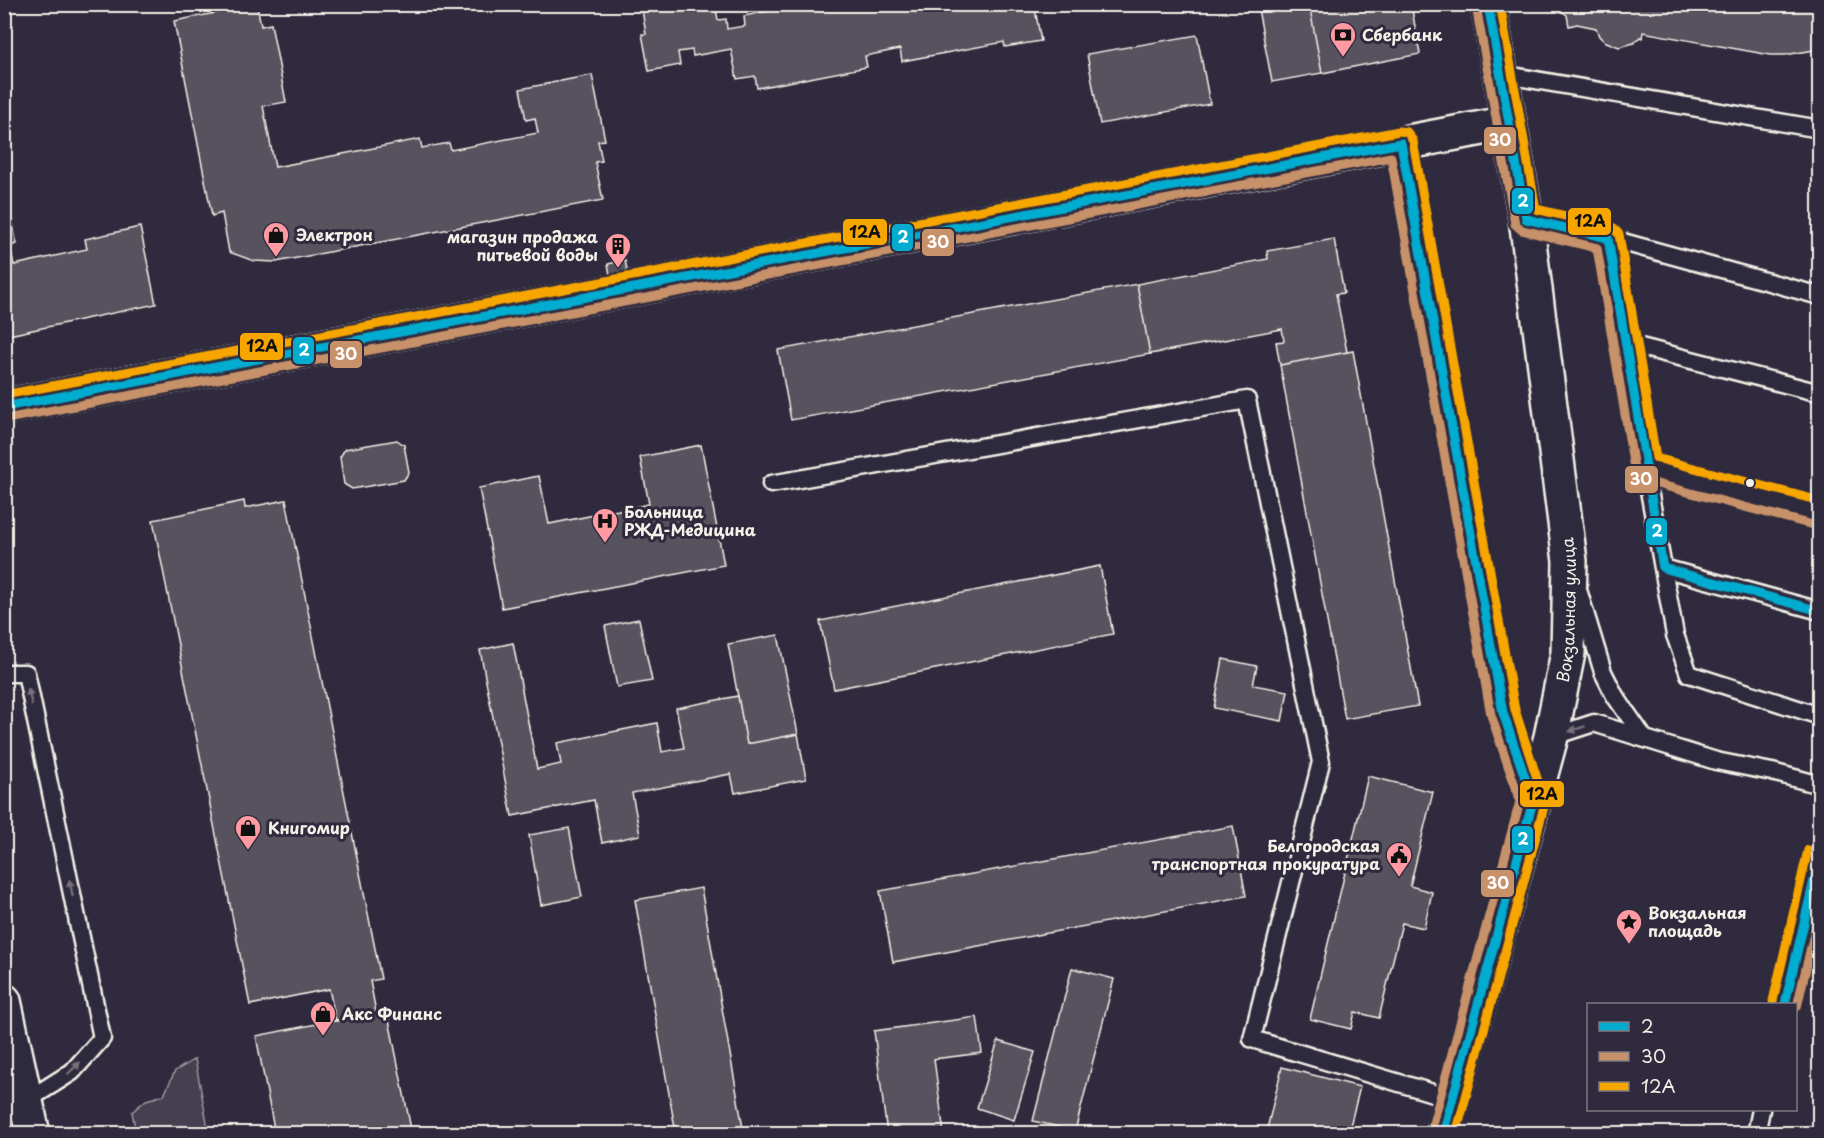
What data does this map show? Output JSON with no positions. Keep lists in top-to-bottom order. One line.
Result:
{"streets":{"main road":["Вокзальная улица"]},"places":{"bank":["Сбербанк"],"shop":["Электрон","Книгомир","Акс Финанс"],"building":["магазин продажа питьевой воды"],"hospital":["Больница РЖД-Медицина"],"public building":["Белгородская транспортная прокуратура"],"place":["Вокзальная площадь"]},"lines":["transit line 2","transit line 12А","transit line 30"],"legend":["2","30","12А"]}
